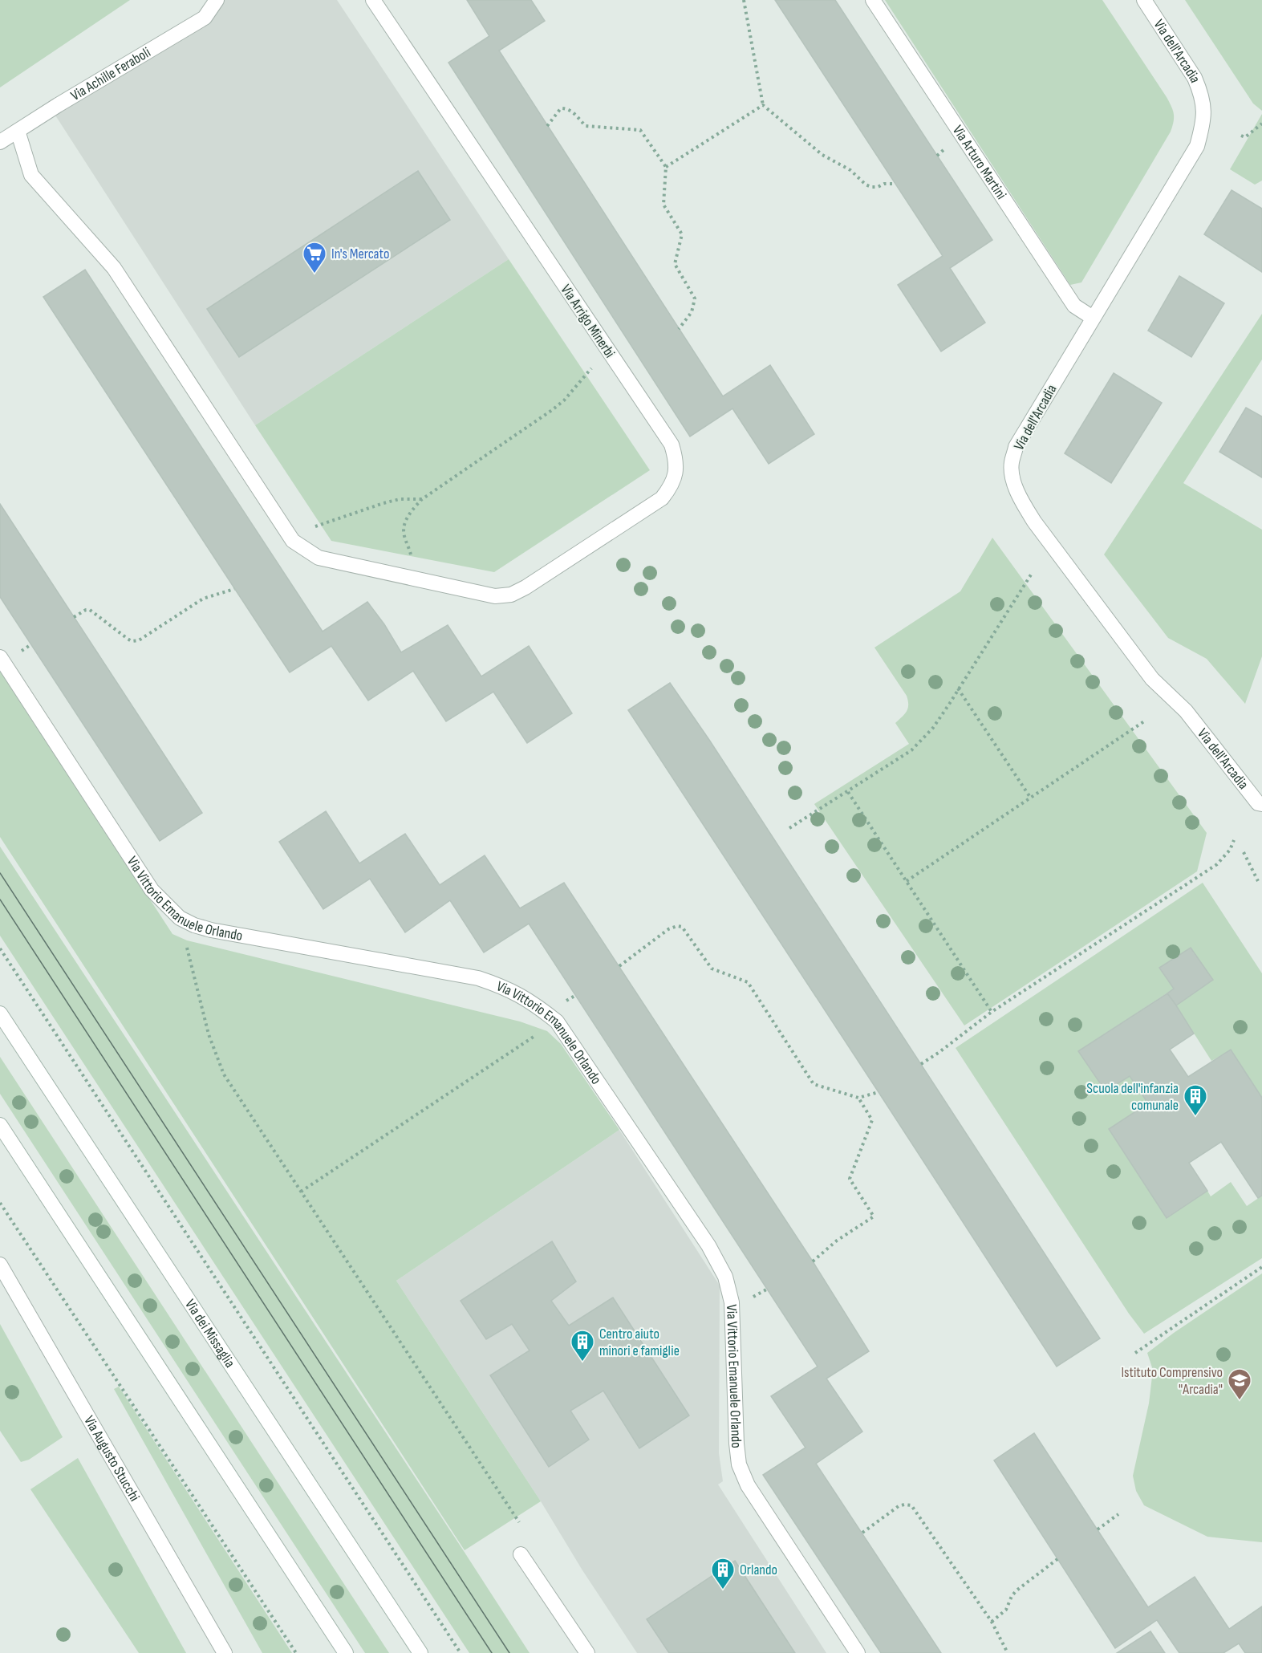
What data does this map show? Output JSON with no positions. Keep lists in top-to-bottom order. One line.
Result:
{"streets":{"street":["Via dell'Arcadia","Via Achille Feraboli","Via Arturo Martini","Via Arrigo Minerbi","Via Vittorio Emanuele Orlando","Via dei Missaglia","Via Augusto Stucchi"]},"crossings":[["Via dell'Arcadia","Via Arturo Martini"]],"places":{"supermarket":["In's Mercato"],"building":["Scuola dell'infanzia comunale","Centro aiuto minori e famiglie","Orlando"],"school or university":["Istituto Comprensivo \"Arcadia\""]}}
